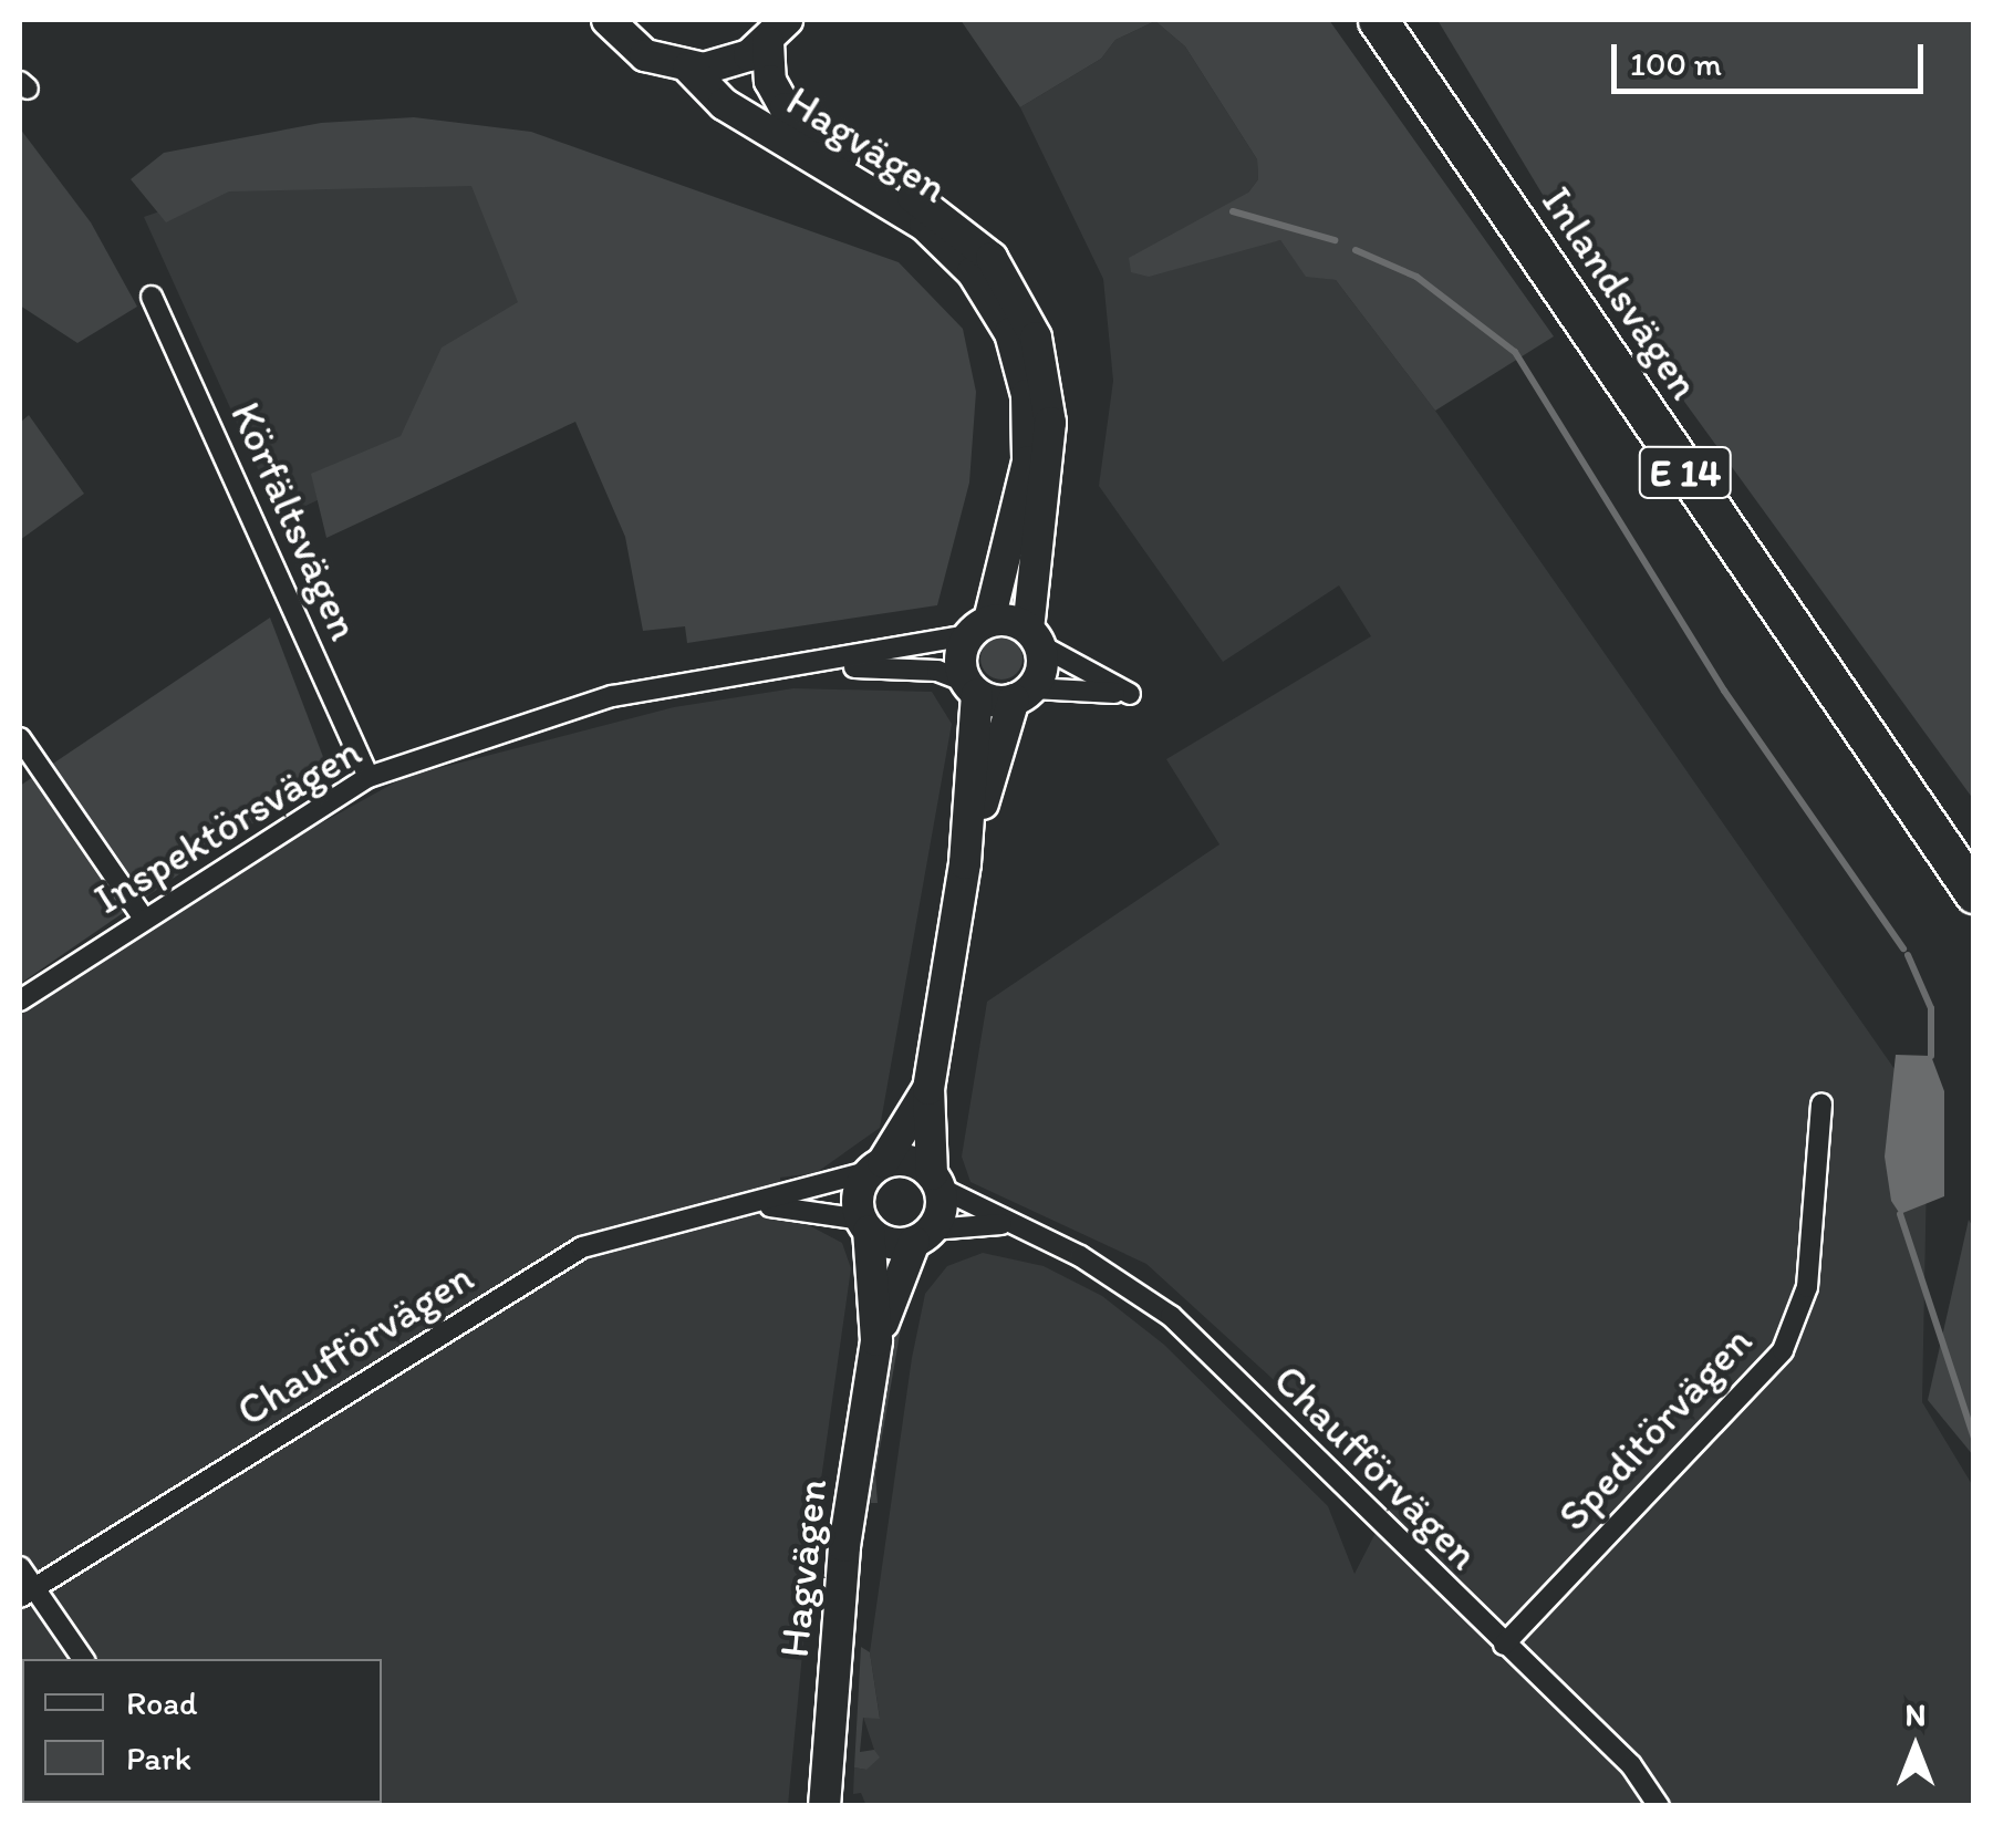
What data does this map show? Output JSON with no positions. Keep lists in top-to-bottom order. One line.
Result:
{"streets":{"highway":["Inlandsvägen","E 14"],"street":["Hagvägen","Körfältsvägen","Inspektörsvägen","Chaufförvägen","Speditörvägen"]},"crossings":[["Hagvägen","Inspektörsvägen"],["Hagvägen","Chaufförvägen"],["Körfältsvägen","Inspektörsvägen"],["Chaufförvägen","Speditörvägen"]],"legend":["Road","Park"],"scale_bar":"100 m","north":"top"}
